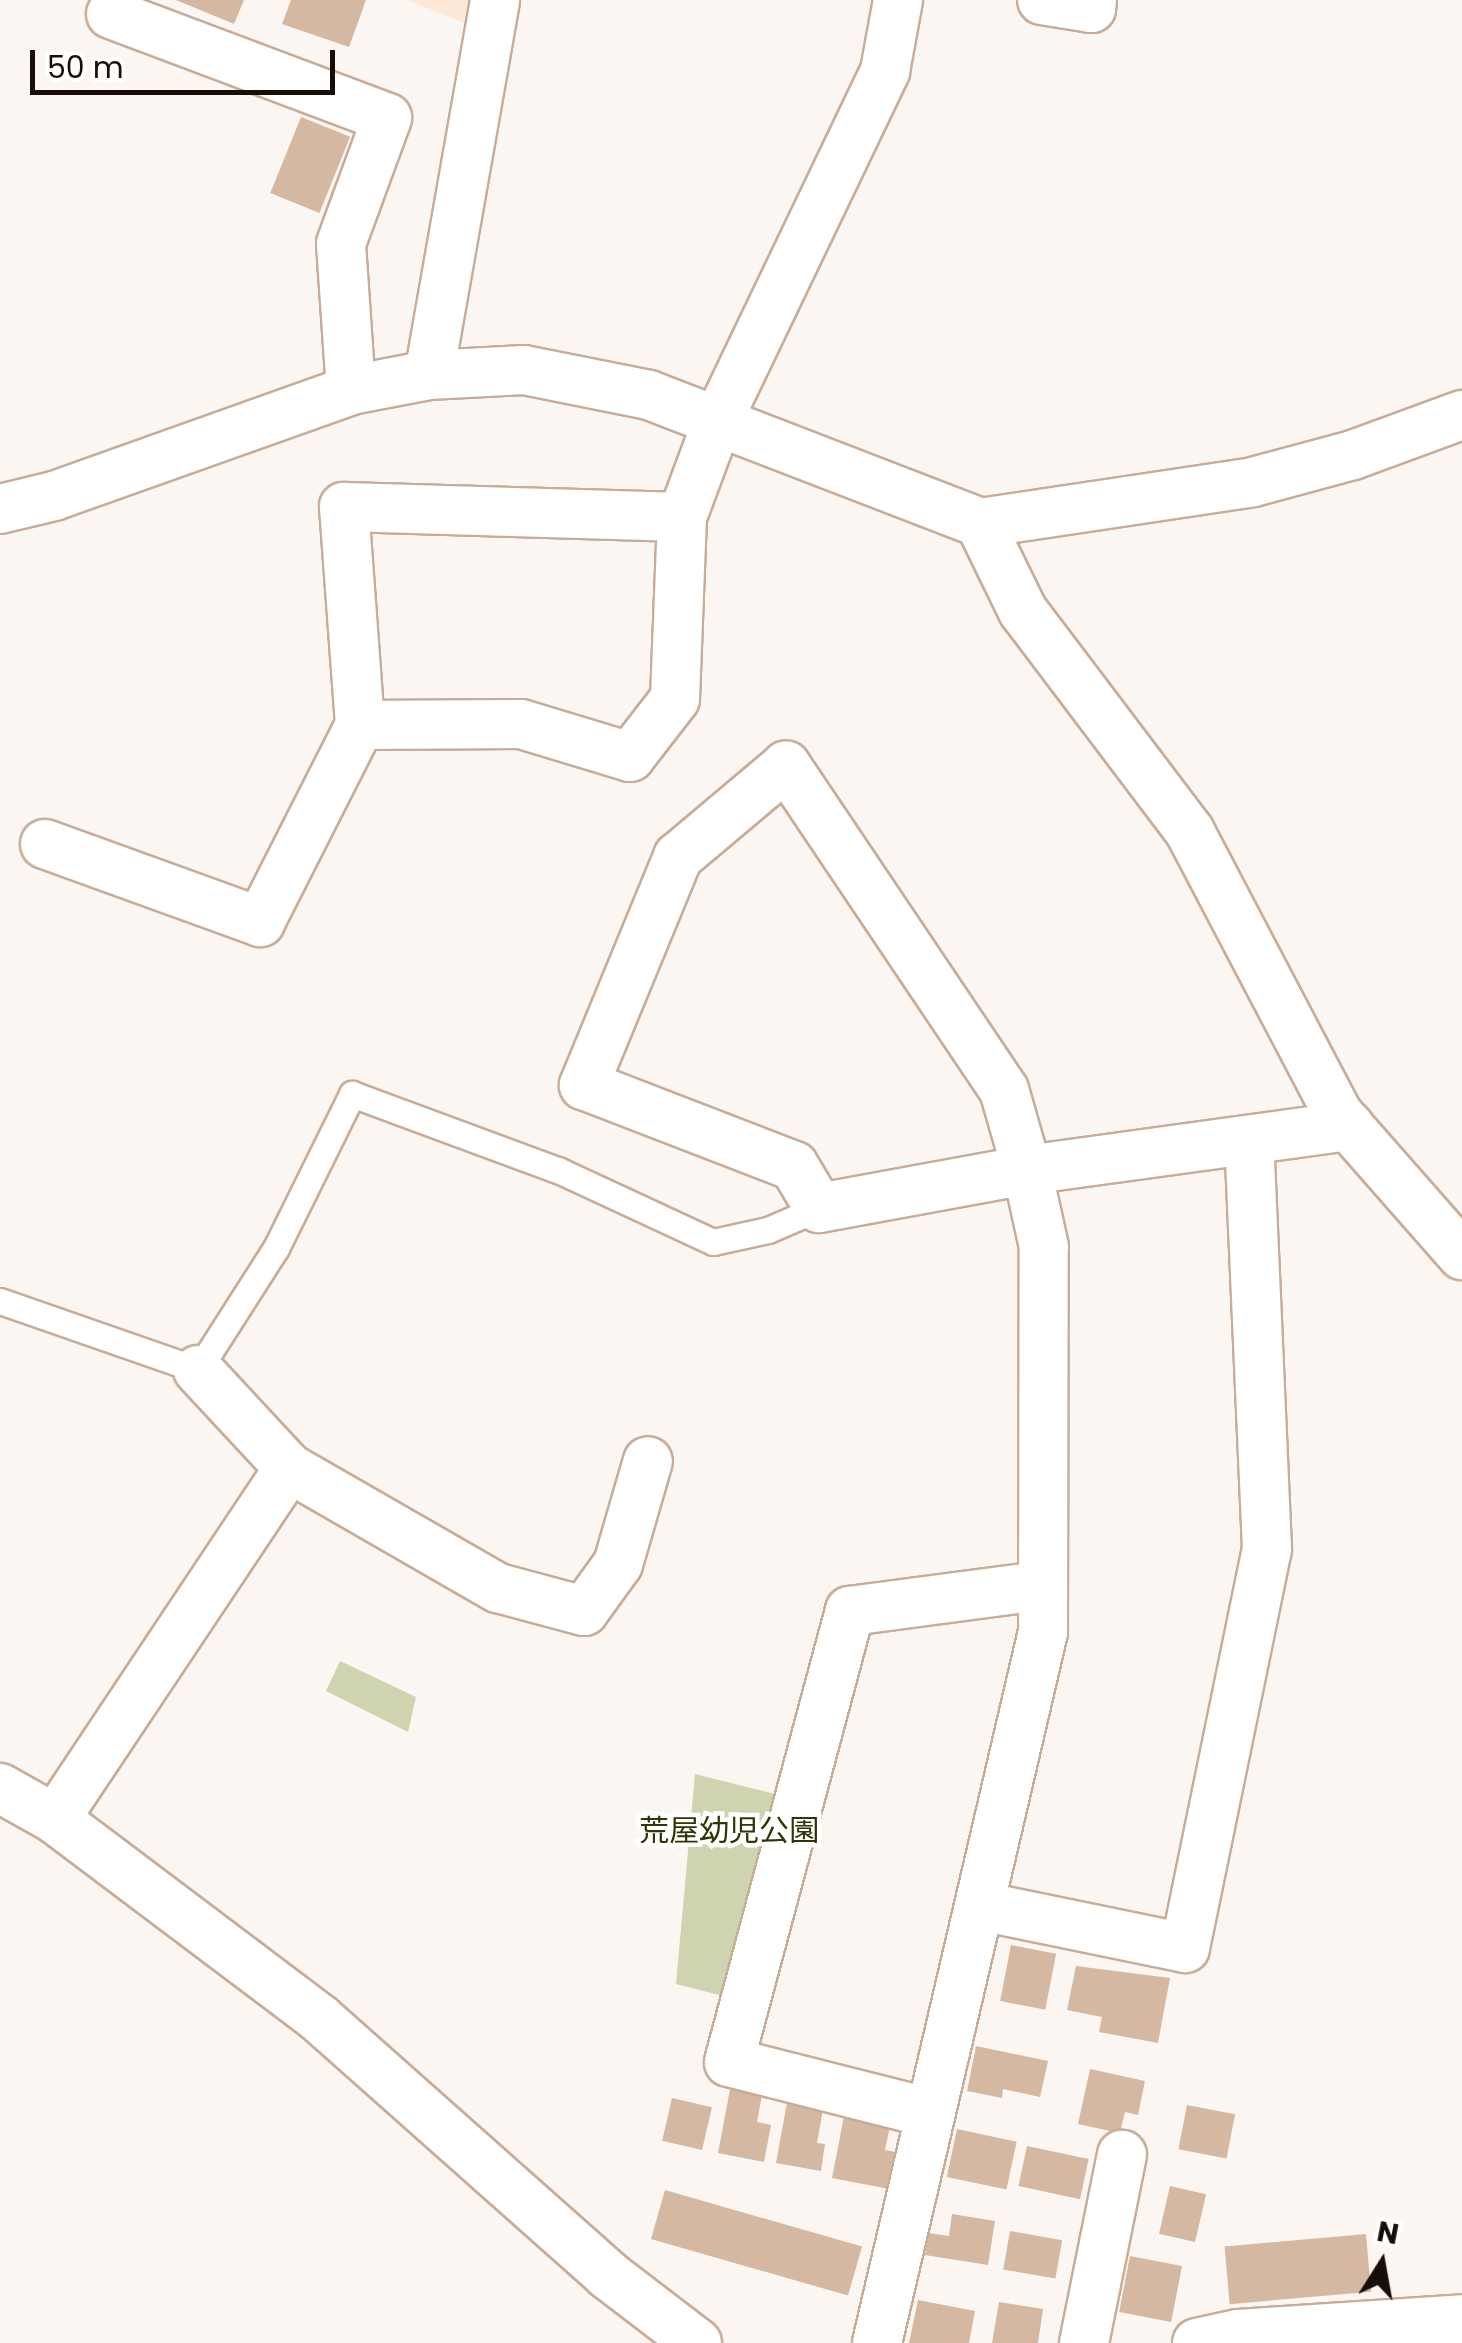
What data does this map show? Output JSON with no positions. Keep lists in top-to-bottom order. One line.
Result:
{"parks":["荒屋幼児公園"],"scale_bar":"50 m","north":"top"}
